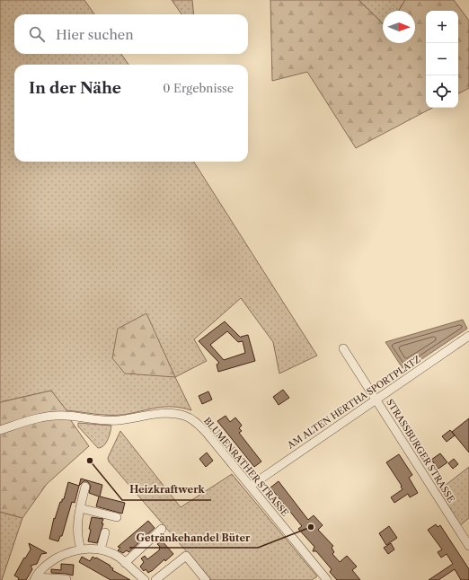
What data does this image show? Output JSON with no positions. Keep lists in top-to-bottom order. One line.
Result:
{"streets":{"street":["AM ALTEN HERTHA SPORTPLATZ","STRASSBURGER STRASSE","BLUMENRATHER STRASSE"]},"crossings":[["AM ALTEN HERTHA SPORTPLATZ","STRASSBURGER STRASSE"],["AM ALTEN HERTHA SPORTPLATZ","BLUMENRATHER STRASSE"]],"places":["Heizkraftwerk","Getränkehandel Büter"],"north":"right","page":{"map_buttons":["+","−"],"search":"Hier suchen","heading":["In der Nähe","0 Ergebnisse"]}}
